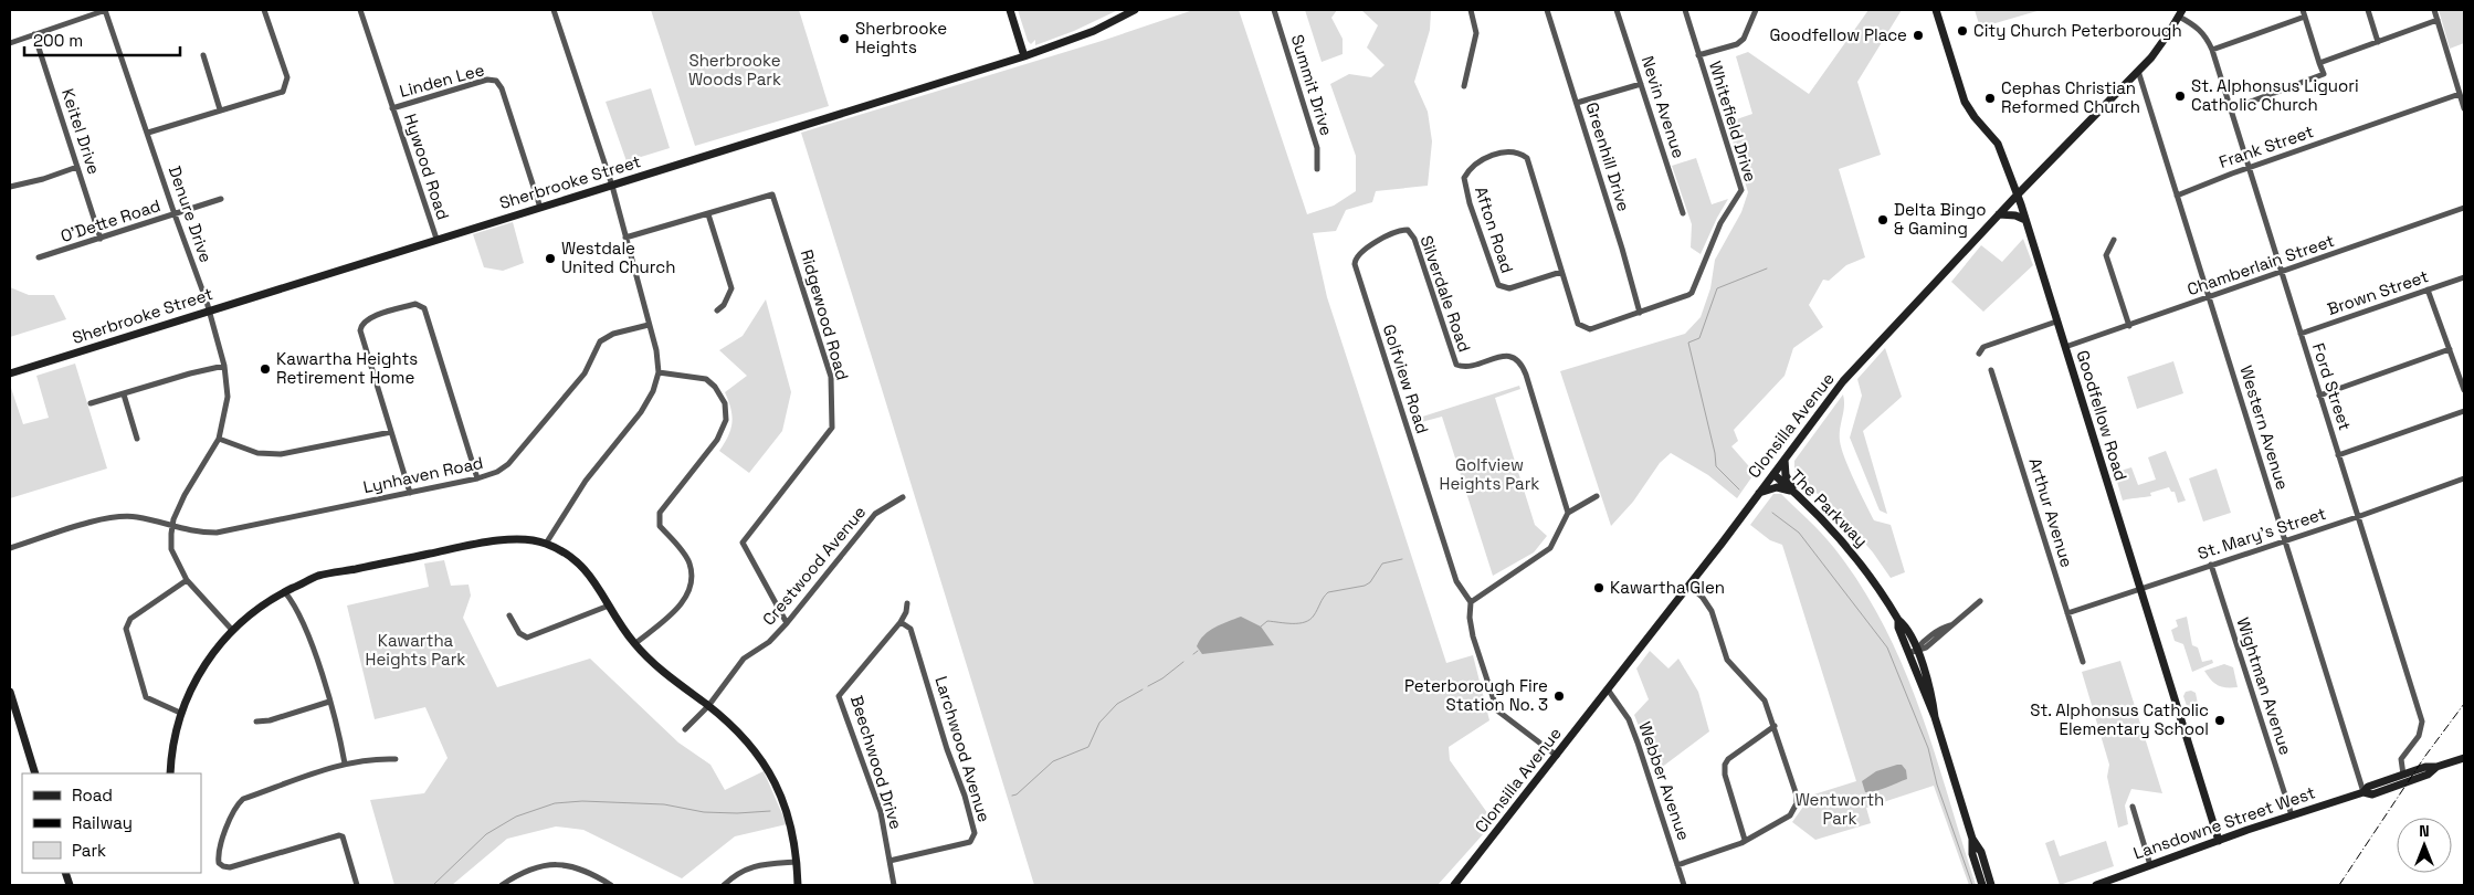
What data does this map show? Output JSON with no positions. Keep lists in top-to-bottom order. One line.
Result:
{"streets":{"main road":["Sherbrooke Street","Goodfellow Road","Clonsilla Avenue","The Parkway","Lansdowne Street West"],"street":["Linden Lee","Summit Drive","Nevin Avenue","Whitefield Drive","Keitel Drive","Frank Street","Greenhill Drive","Hywood Road","Denure Drive","O'Dette Road","Afton Road","Chamberlain Street","Brown Street","Silverdale Road","Ridgewood Road","Golfview Road","Ford Street","Western Avenue","Lynhaven Road","Arthur Avenue","St. Mary's Street","Crestwood Avenue","Wightman Avenue","Larchwood Avenue","Beechwood Drive","Webber Avenue"]},"crossings":[["Linden Lee","Hywood Road"],["Linden Lee","Sherbrooke Street"],["Whitefield Drive","Afton Road"],["Keitel Drive","O'Dette Road"],["Frank Street","Ford Street"],["Frank Street","Western Avenue"],["Greenhill Drive","Afton Road"],["Hywood Road","Sherbrooke Street"],["Sherbrooke Street","Denure Drive"],["Denure Drive","O'Dette Road"],["Denure Drive","Lynhaven Road"],["Chamberlain Street","Ford Street"],["Chamberlain Street","Goodfellow Road"],["Chamberlain Street","Western Avenue"],["Brown Street","Ford Street"],["Silverdale Road","Golfview Road"],["Ridgewood Road","Crestwood Avenue"],["Ford Street","Clonsilla Avenue"],["Ford Street","St. Mary's Street"],["Ford Street","Lansdowne Street West"],["Goodfellow Road","Clonsilla Avenue"],["Goodfellow Road","St. Mary's Street"],["Goodfellow Road","Lansdowne Street West"],["Clonsilla Avenue","Western Avenue"],["Clonsilla Avenue","The Parkway"],["Clonsilla Avenue","Webber Avenue"],["Western Avenue","St. Mary's Street"],["Western Avenue","Lansdowne Street West"],["Arthur Avenue","St. Mary's Street"],["St. Mary's Street","Wightman Avenue"],["Wightman Avenue","Lansdowne Street West"],["Larchwood Avenue","Beechwood Drive"]],"parks":["Sherbrooke Woods Park","Golfview Heights Park","Kawartha Heights Park","Wentworth Park"],"places":["City Church Peterborough","Goodfellow Place","Sherbrooke Heights","St. Alphonsus Liguori Catholic Church","Cephas Christian Reformed Church","Delta Bingo & Gaming","Westdale United Church","Kawartha Heights Retirement Home","Kawartha Glen","Peterborough Fire Station No. 3","St. Alphonsus Catholic Elementary School"],"legend":["Road","Railway","Park"],"scale_bar":"200 m","north":"top"}
